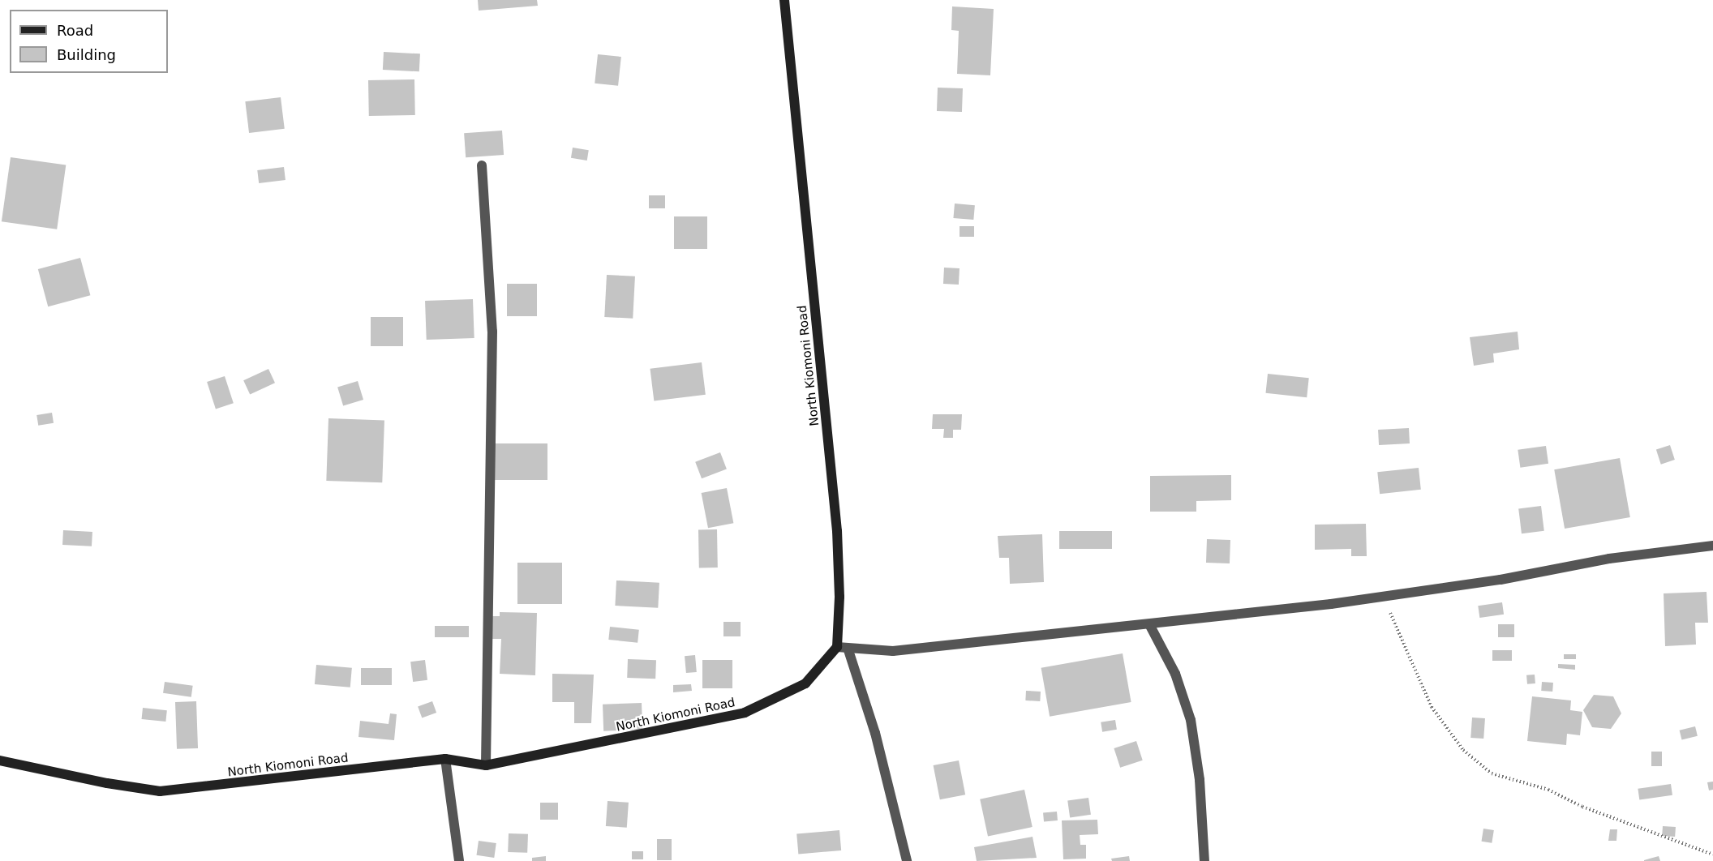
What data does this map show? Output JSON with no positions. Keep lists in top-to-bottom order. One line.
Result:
{"streets":{"main road":["North Kiomoni Road"]},"legend":["Road","Building"]}
